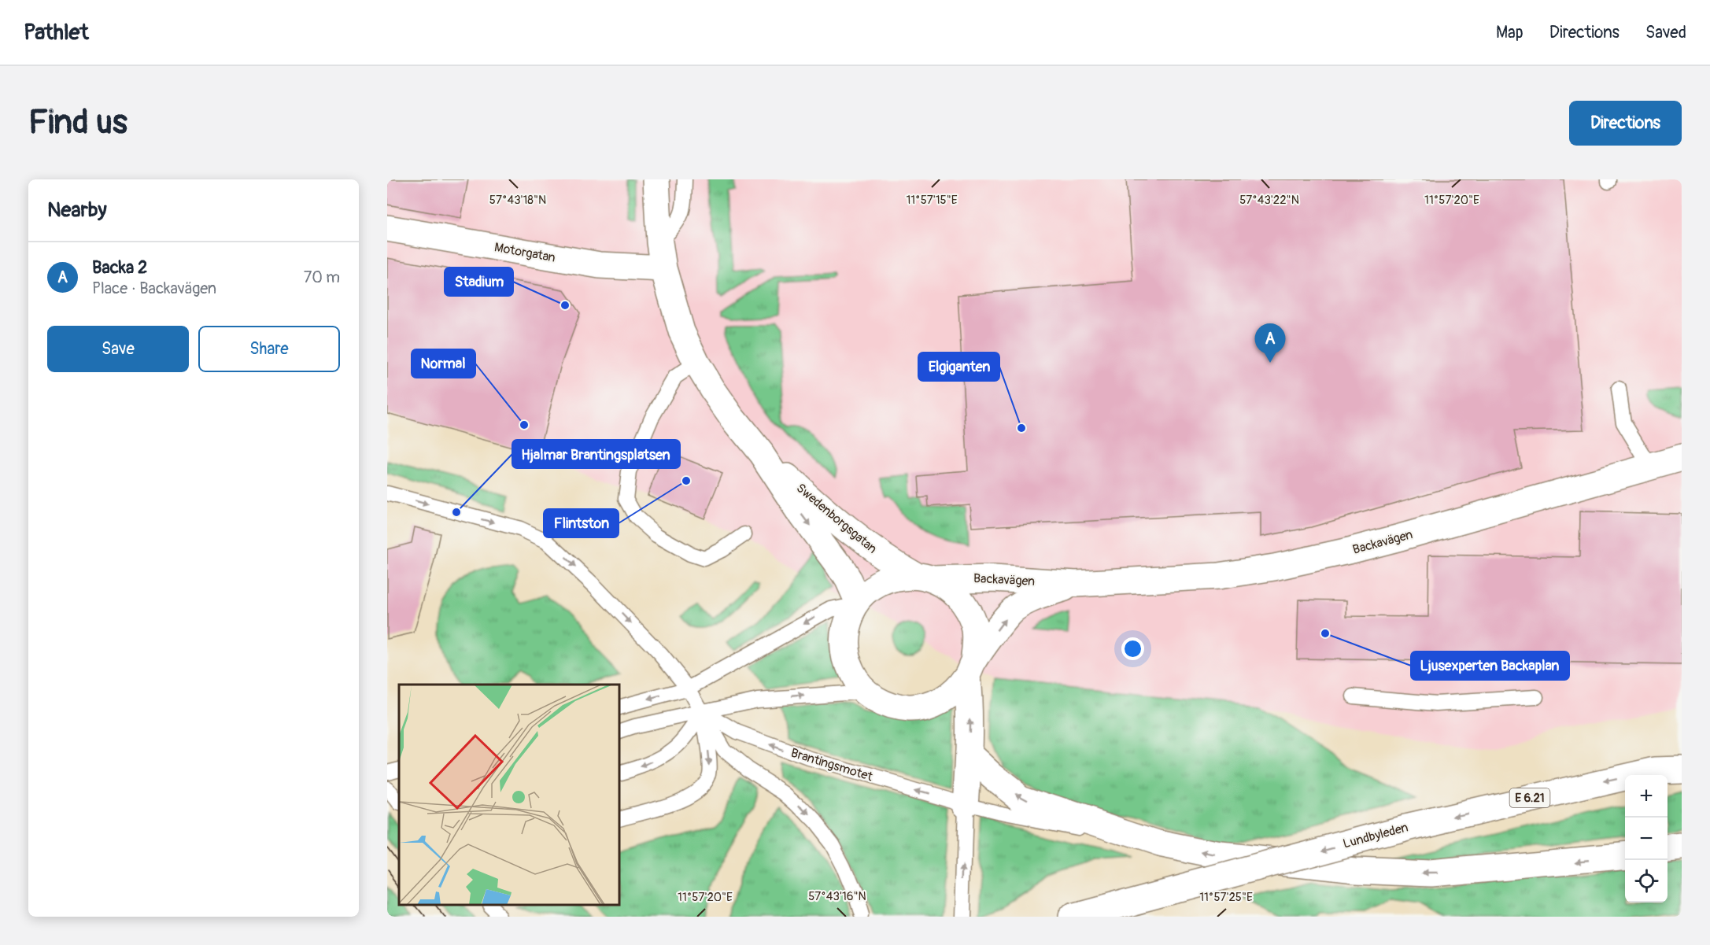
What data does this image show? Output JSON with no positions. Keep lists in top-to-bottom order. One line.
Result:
{"streets":{"main road":["Motorgatan","Swedenborgsgatan","Backavägen","E 6.21","Lundbyleden"],"lane":["Brantingsmotet"]},"crossings":[["Motorgatan","Swedenborgsgatan"],["Swedenborgsgatan","Backavägen"]],"one_way":["Brantingsmotet"],"places":["Stadium","Normal","Elgiganten","Flintston","Hjalmar Brantingsplatsen","Ljusexperten Backaplan"],"page":{"header":"Pathlet","nav":["Map","Directions","Saved"],"buttons":["Directions",["Save","Share"]],"title":"Find us","heading":"Nearby","list":[{"mark":"A","name":"Backa 2","note":"Place · Backavägen","value":"70 m"}],"pins":"A","map_buttons":["+","−"]},"coordinates":["11°57'15\"E","11°57'20\"E","57°43'18\"N","57°43'22\"N","57°43'16\"N","11°57'25\"E"]}
